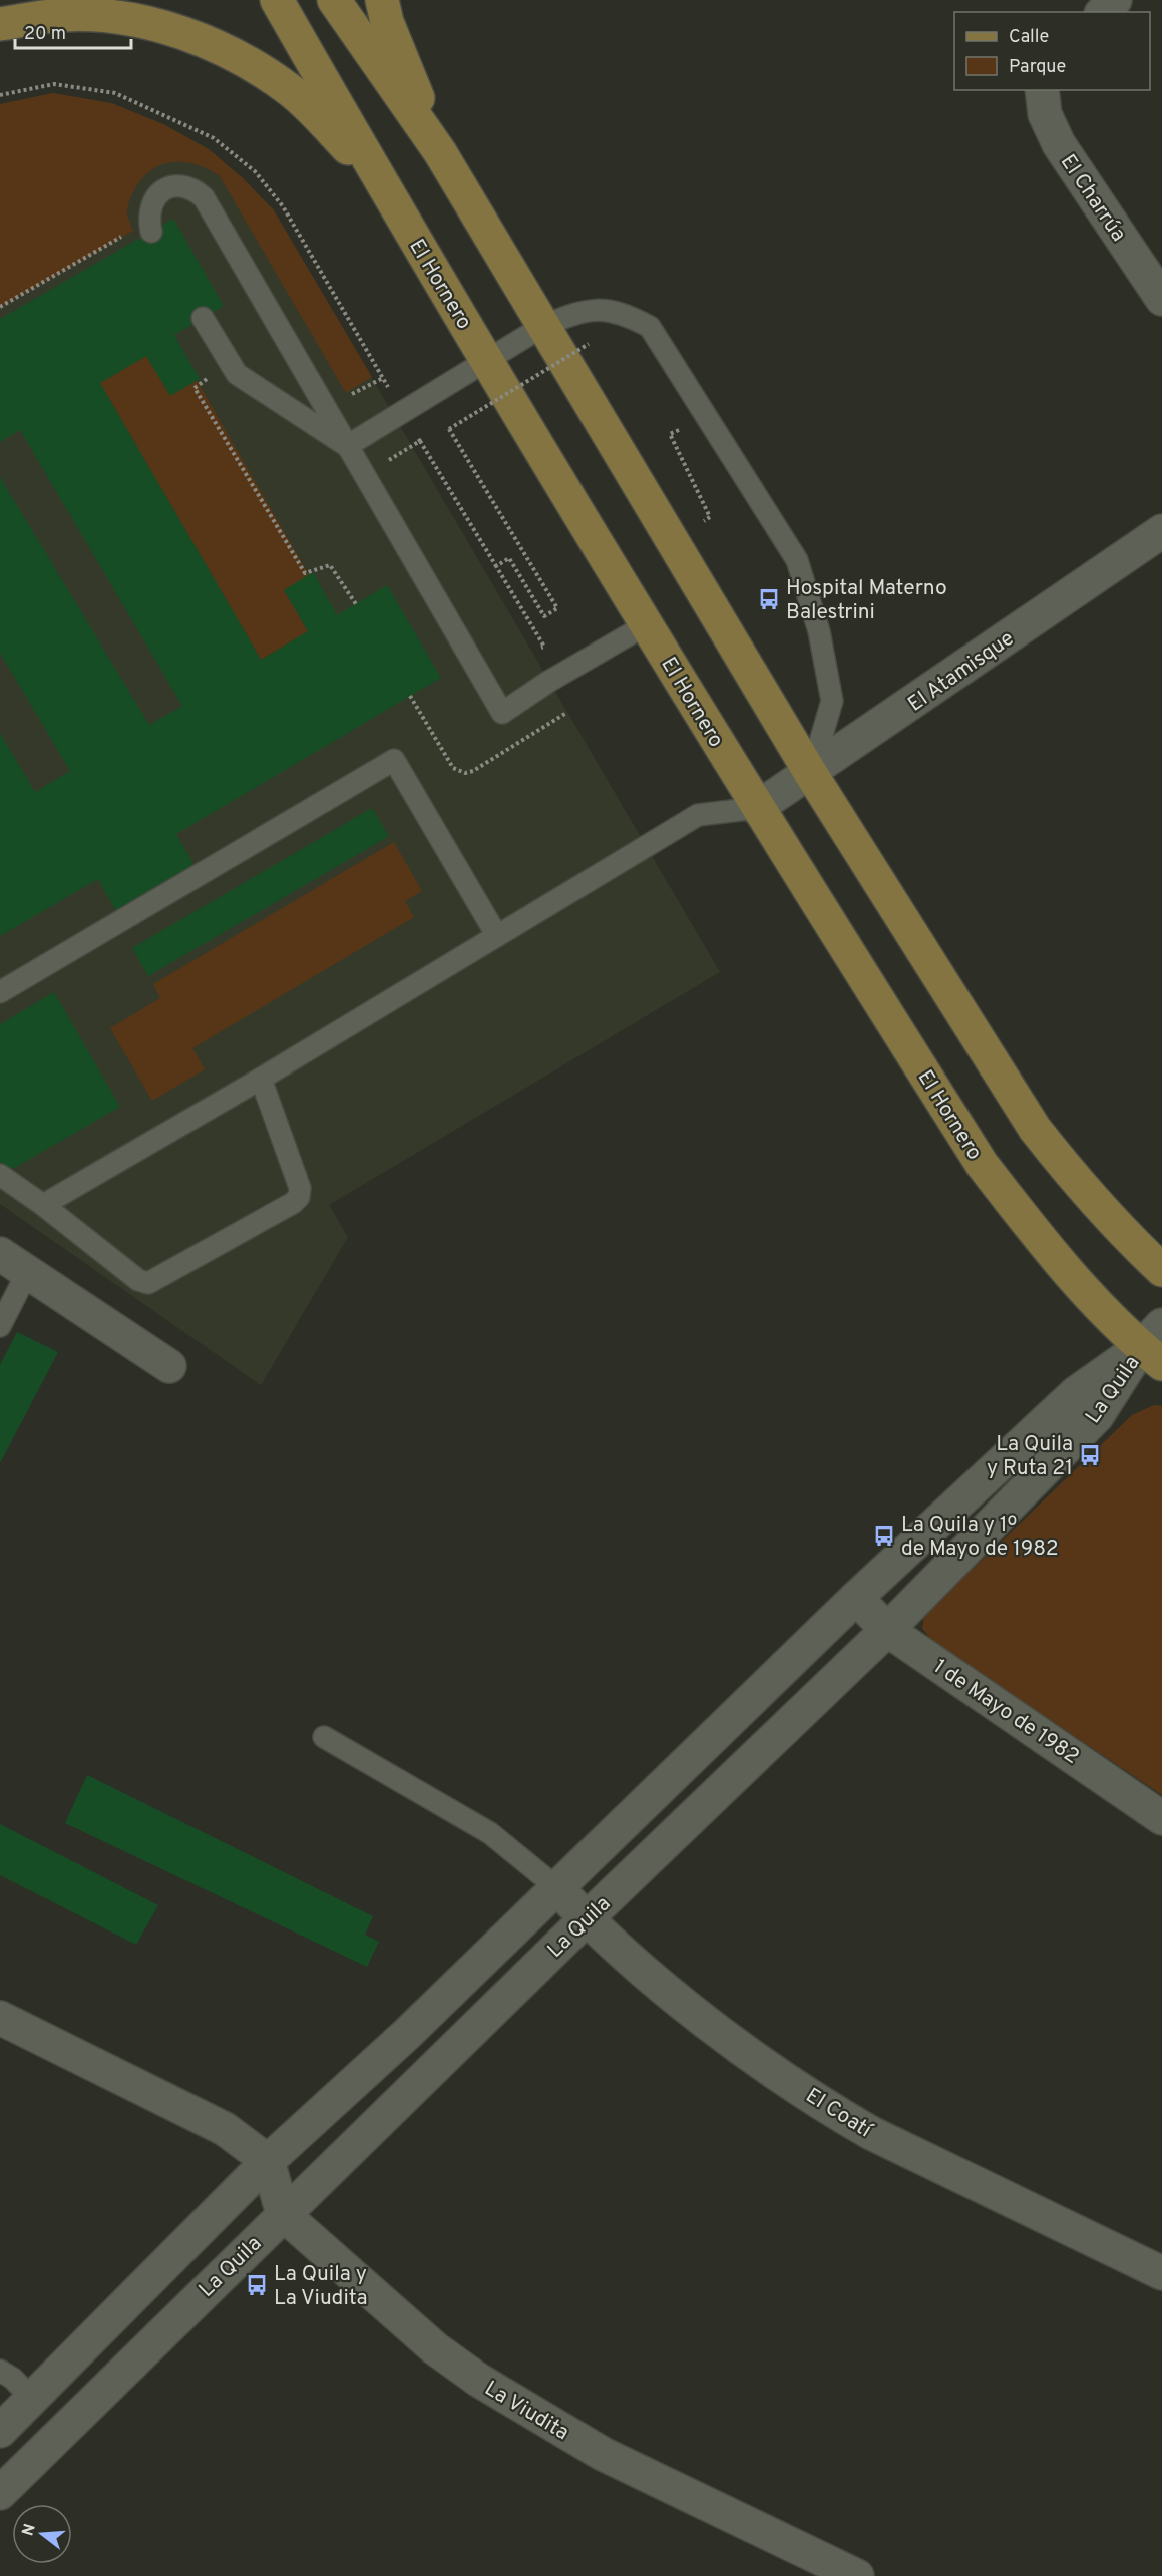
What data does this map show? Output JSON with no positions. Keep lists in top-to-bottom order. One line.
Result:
{"streets":{"main road":["El Charrúa","El Hornero","El Atamisque","La Quila","1 de Mayo de 1982","El Coatí","La Viudita"]},"crossings":[["El Hornero","El Atamisque"],["El Hornero","La Quila"],["La Quila","1 de Mayo de 1982"],["La Quila","El Coatí"],["La Quila","La Viudita"]],"places":{"bus stop":["Hospital Materno Balestrini","La Quila y Ruta 21","La Quila y 1º de Mayo de 1982","La Quila y La Viudita"]},"legend":["Calle","Parque"],"scale_bar":"20 m","north":"left"}
